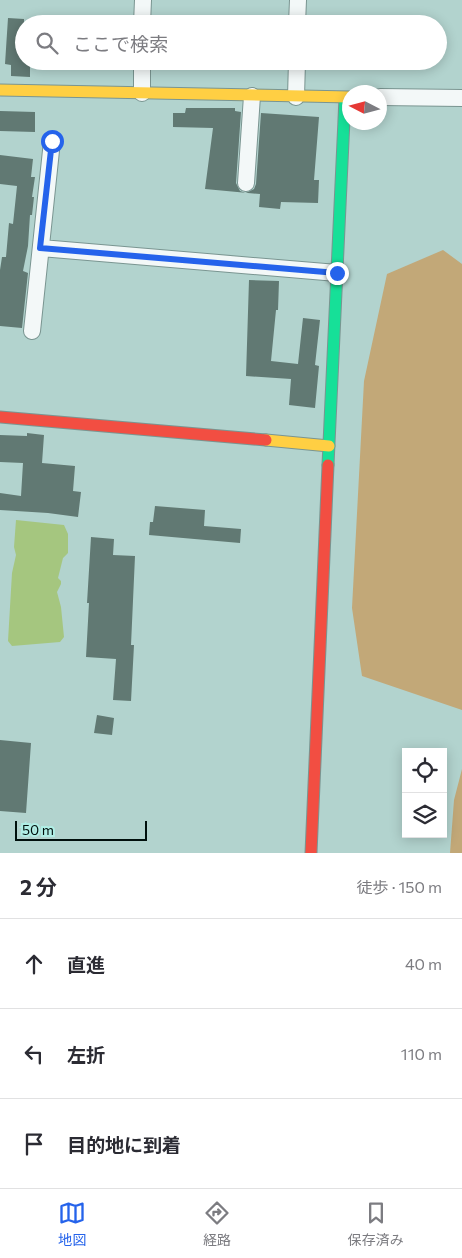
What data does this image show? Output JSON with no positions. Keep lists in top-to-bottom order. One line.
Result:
{"scale_bar":"50 m","north":"left","page":{"search":"ここで検索","scale":"50 m","heading":["2 分","徒歩 · 150 m"],"list":[["直進","40 m"],["左折","110 m"],"目的地に到着"],"nav":["地図","経路","保存済み"]}}
